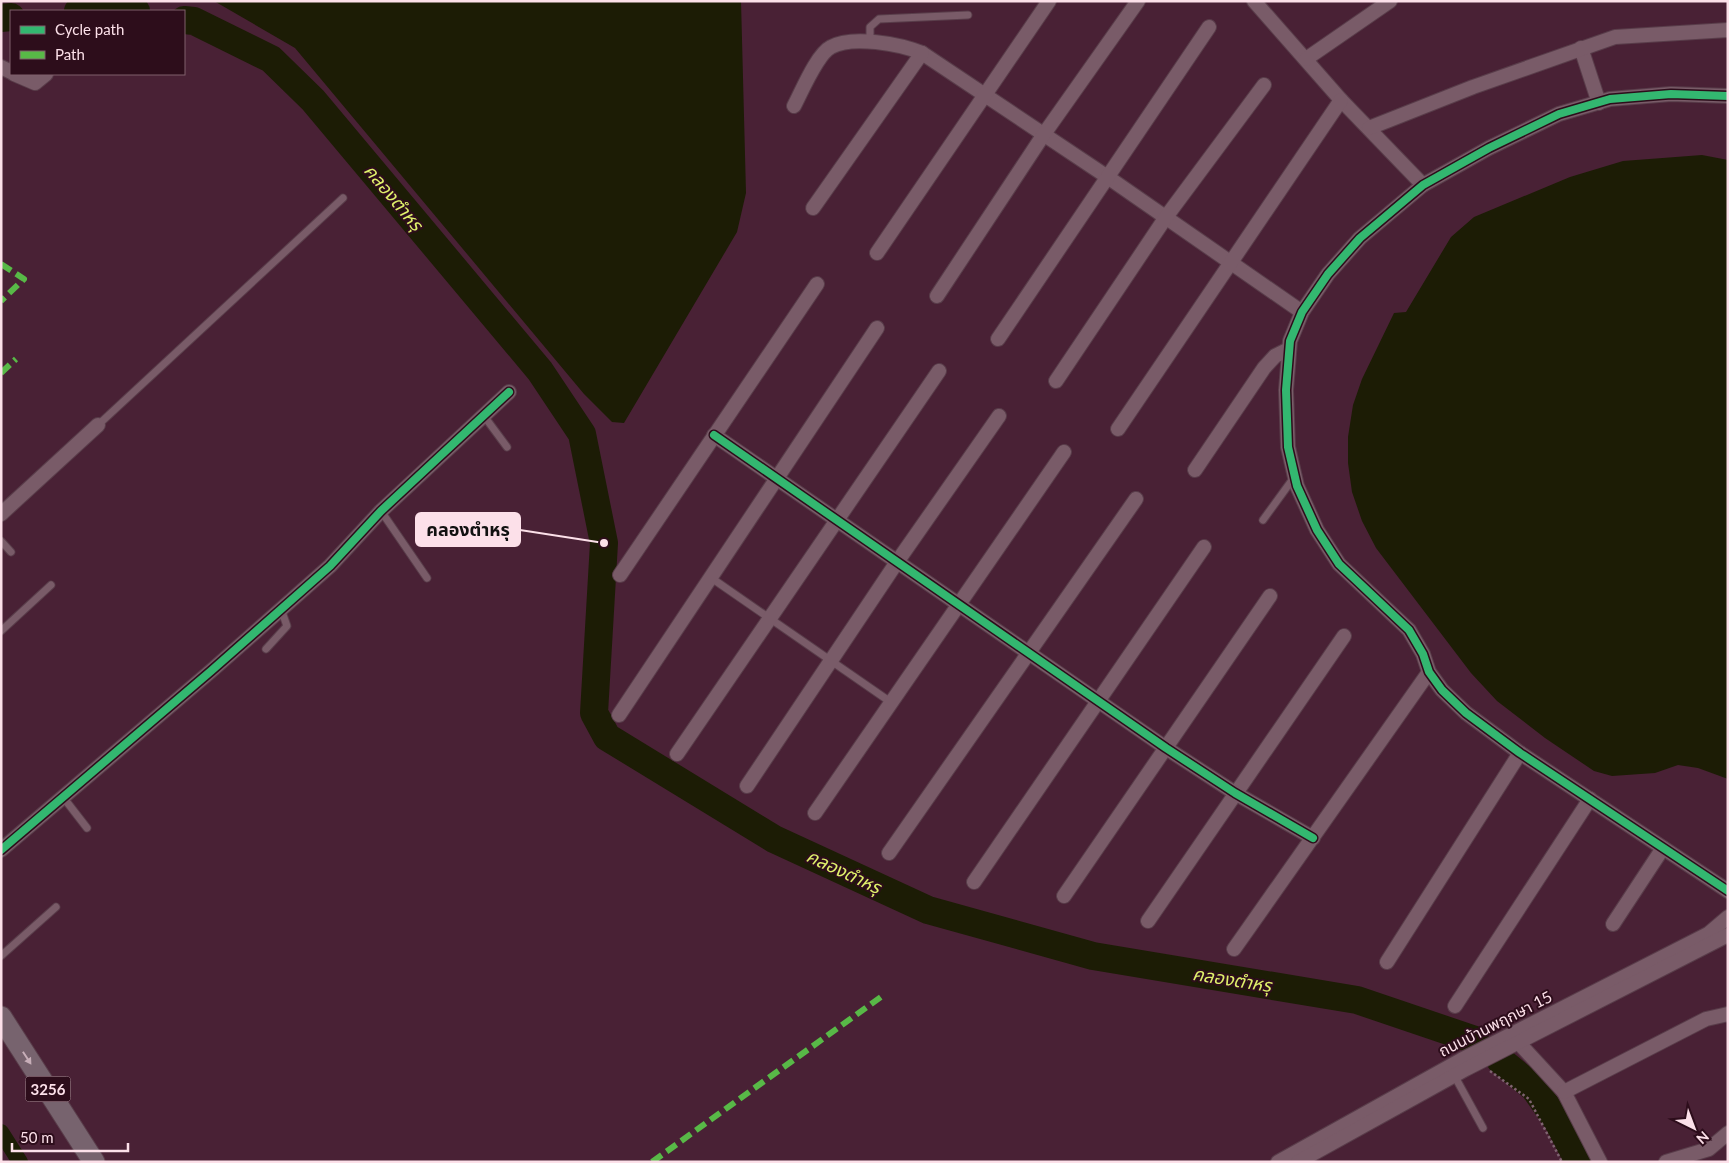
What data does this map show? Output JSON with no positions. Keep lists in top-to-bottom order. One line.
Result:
{"streets":{"main road":["3256"],"street":["ถนนบ้านพฤกษา 15"]},"water":["คลองตำหรุ"],"places":["คลองตำหรุ"],"legend":["Cycle path","Path"],"scale_bar":"50 m","north":"bottom right"}
